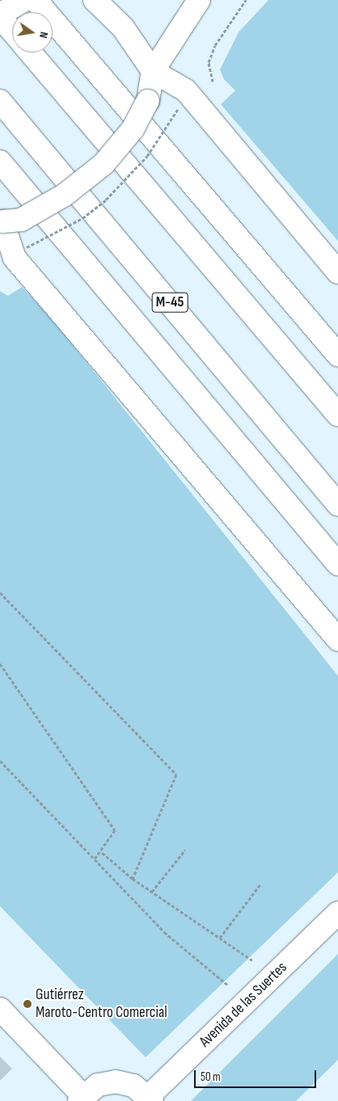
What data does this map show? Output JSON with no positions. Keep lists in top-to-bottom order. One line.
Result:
{"streets":{"main road":["M-45","Avenida de las Suertes"]},"places":["Gutiérrez Maroto-Centro Comercial"],"scale_bar":"50 m","north":"right"}
